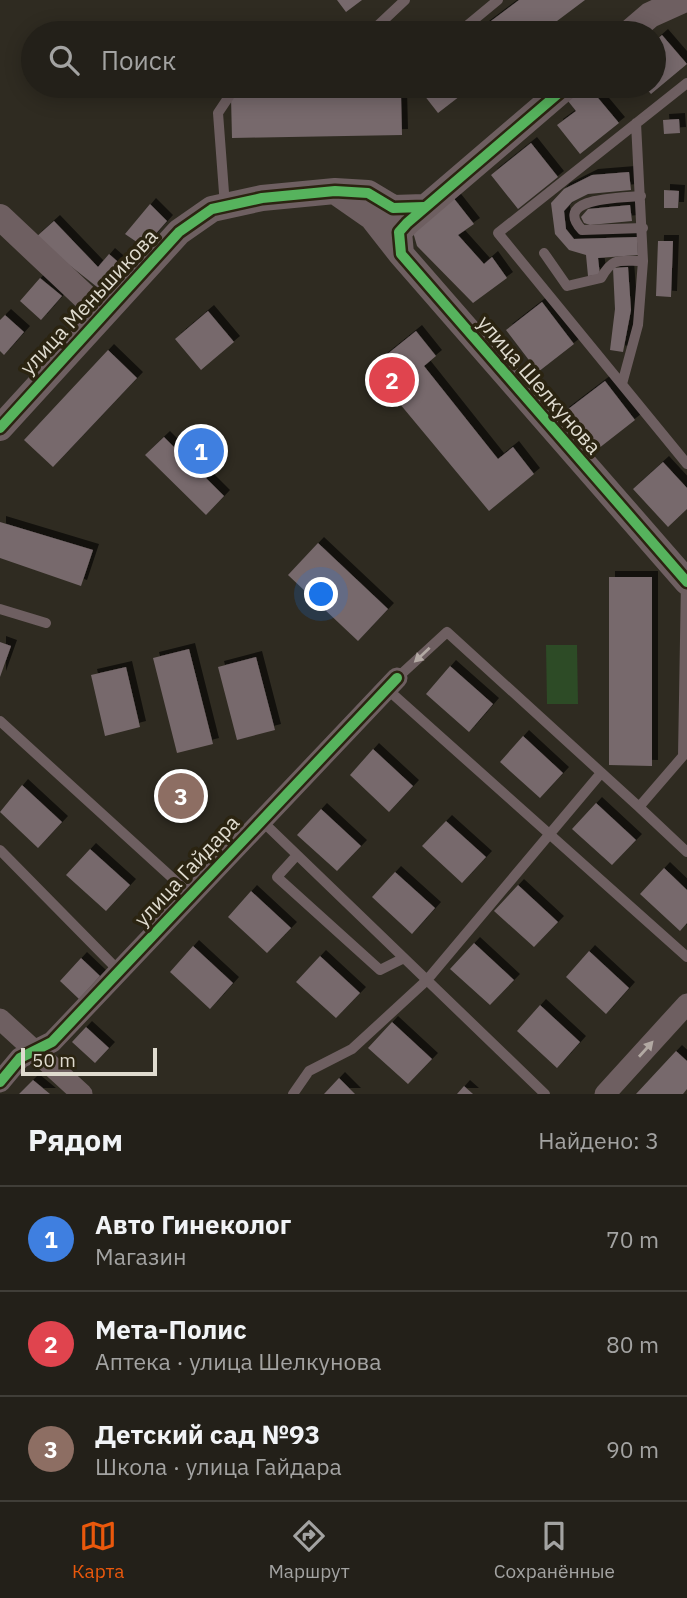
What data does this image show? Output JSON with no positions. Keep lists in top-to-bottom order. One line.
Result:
{"streets":{"street":["улица Меньшикова","улица Шелкунова","улица Гайдара"]},"scale_bar":"50 m","page":{"search":"Поиск","pins":["2","1","3"],"scale":"50 m","heading":["Рядом","Найдено: 3"],"list":[{"mark":"1","name":"Авто Гинеколог","note":"Магазин","value":"70 m"},{"mark":"2","name":"Мета-Полис","note":"Аптека · улица Шелкунова","value":"80 m"},{"mark":"3","name":"Детский сад №93","note":"Школа · улица Гайдара","value":"90 m"}],"nav":["Карта","Маршрут","Сохранённые"]}}
